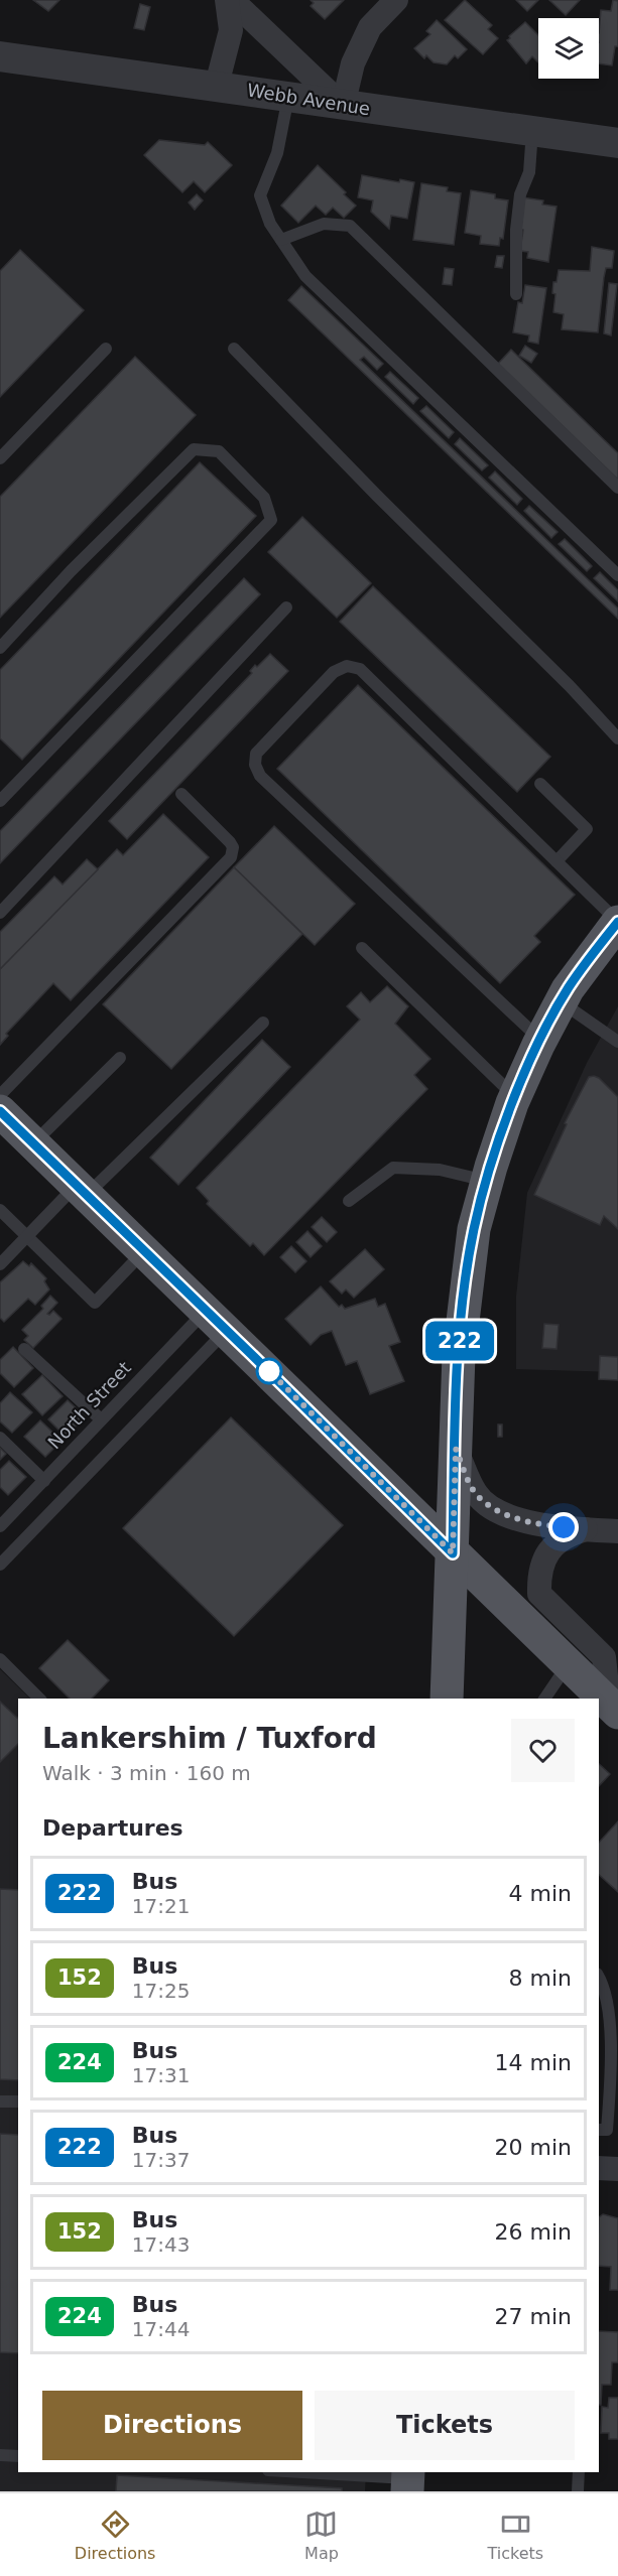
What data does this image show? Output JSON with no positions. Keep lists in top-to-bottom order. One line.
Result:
{"streets":{"street":["Webb Avenue"],"lane":["North Street"]},"lines":["bus line 222"],"page":{"on_map":"222","heading":[["Lankershim / Tuxford","Walk · 3 min · 160 m"],"Departures"],"list":[{"mark":"222","name":"Bus","note":"17:21","value":"4 min"},{"mark":"152","name":"Bus","note":"17:25","value":"8 min"},{"mark":"224","name":"Bus","note":"17:31","value":"14 min"},{"mark":"222","name":"Bus","note":"17:37","value":"20 min"},{"mark":"152","name":"Bus","note":"17:43","value":"26 min"},{"mark":"224","name":"Bus","note":"17:44","value":"27 min"}],"buttons":["Directions","Tickets"],"tabs":["Directions","Map","Tickets"]}}
